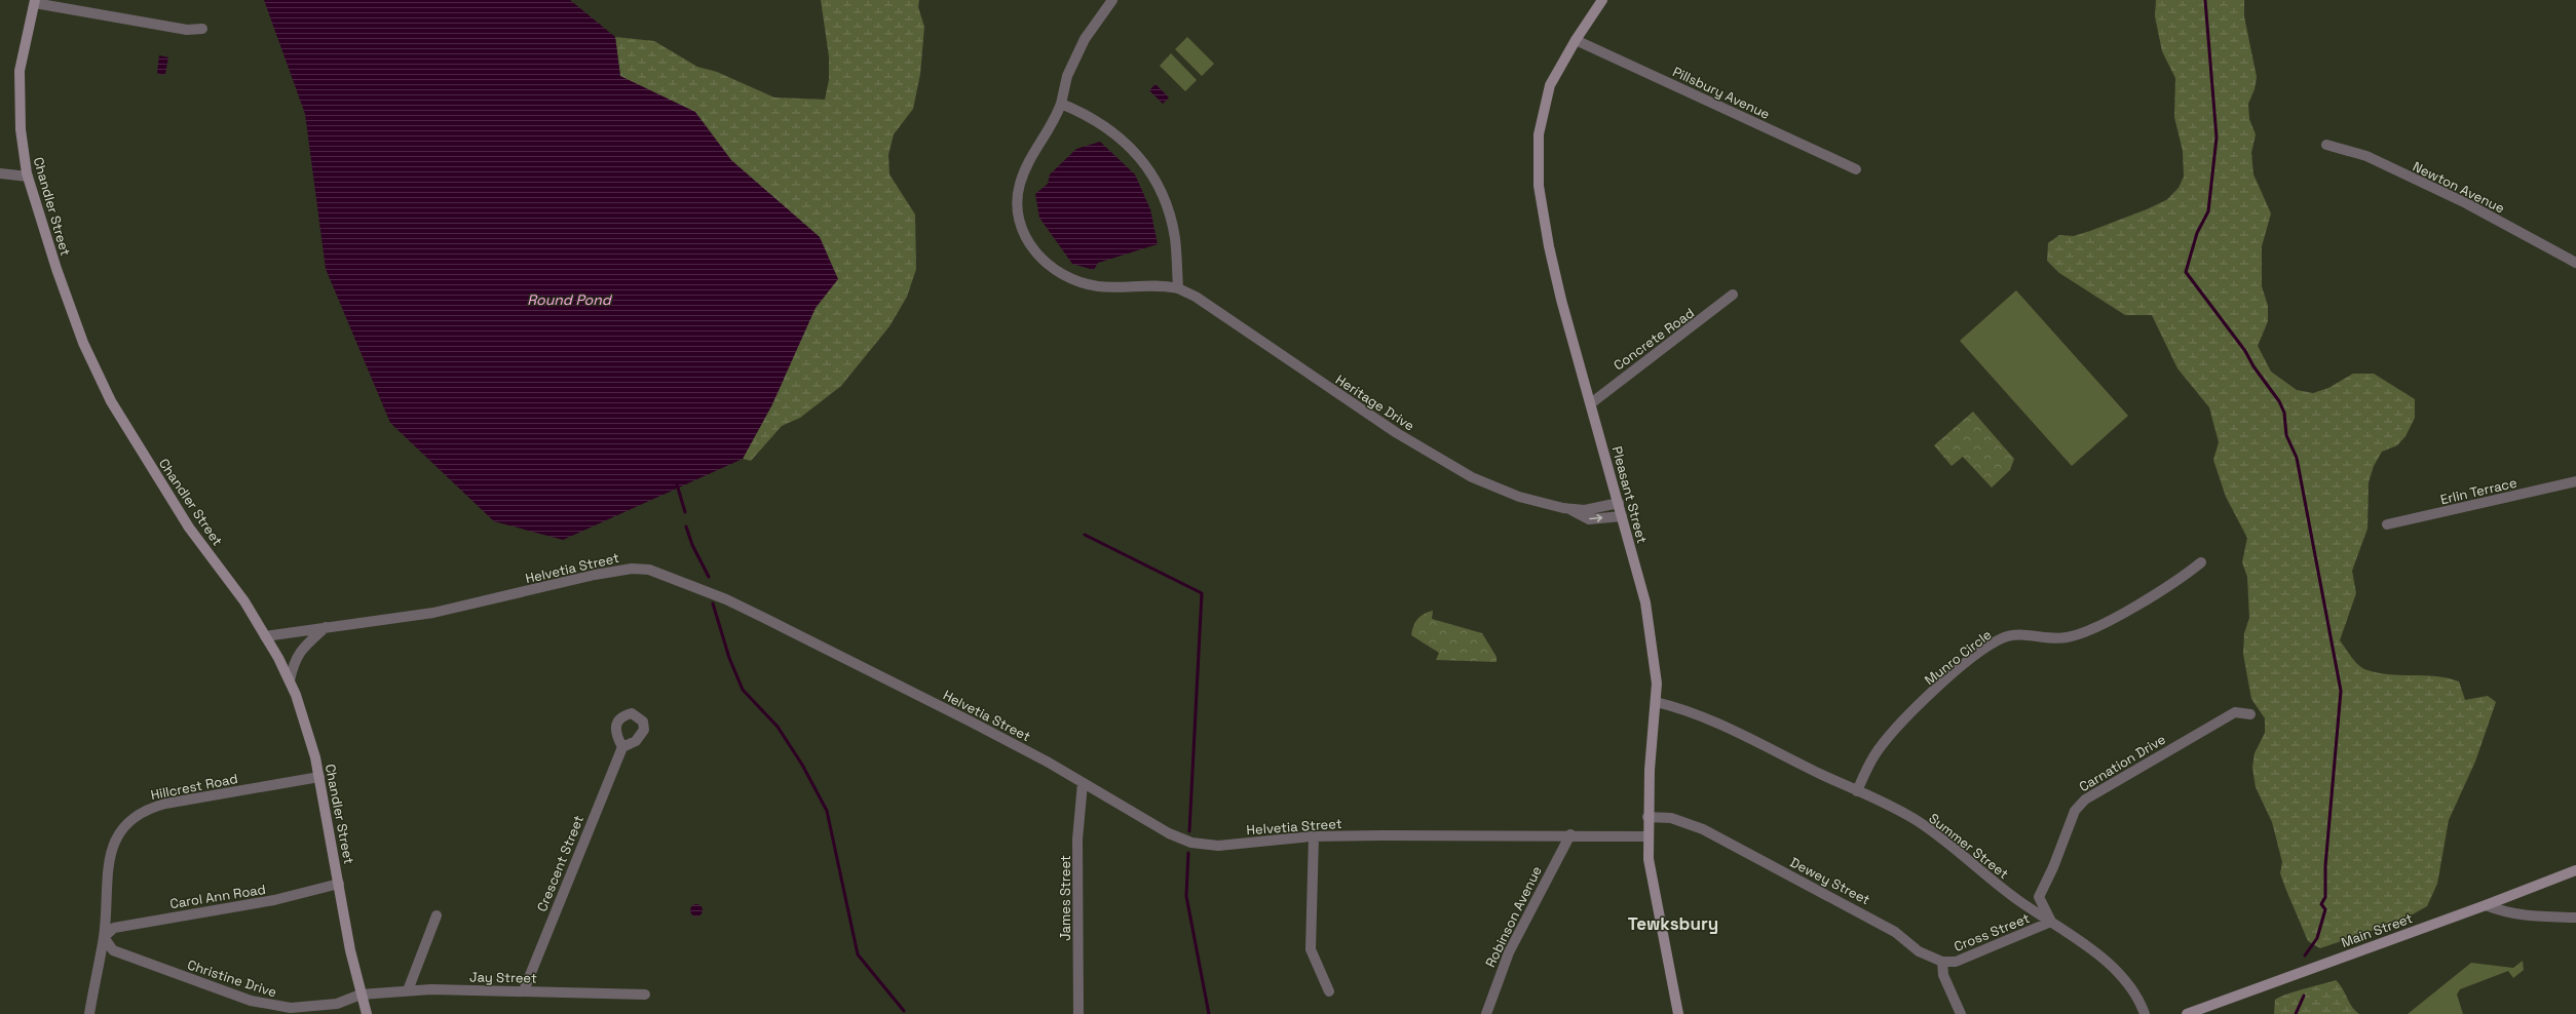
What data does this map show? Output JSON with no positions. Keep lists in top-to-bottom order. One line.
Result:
{"streets":{"main road":["Chandler Street","Pleasant Street","Main Street"],"street":["Pillsbury Avenue","Newton Avenue","Concrete Road","Heritage Drive","Erlin Terrace","Helvetia Street","Munro Circle","Carnation Drive","Hillcrest Road","Summer Street","Crescent Street","Dewey Street","Carol Ann Road","James Street","Robinson Avenue","Cross Street","Jay Street","Christine Drive"]},"crossings":[["Pillsbury Avenue","Pleasant Street"],["Chandler Street","Helvetia Street"],["Chandler Street","Hillcrest Road"],["Chandler Street","Carol Ann Road"],["Chandler Street","Jay Street"],["Chandler Street","Christine Drive"],["Concrete Road","Pleasant Street"],["Heritage Drive","Pleasant Street"],["Pleasant Street","Helvetia Street"],["Pleasant Street","Summer Street"],["Pleasant Street","Dewey Street"],["Helvetia Street","James Street"],["Helvetia Street","Robinson Avenue"],["Munro Circle","Summer Street"],["Carnation Drive","Summer Street"],["Carnation Drive","Cross Street"],["Hillcrest Road","Carol Ann Road"],["Hillcrest Road","Christine Drive"],["Summer Street","Cross Street"],["Crescent Street","Jay Street"],["Dewey Street","Cross Street"],["Carol Ann Road","Christine Drive"],["Jay Street","Christine Drive"]],"districts":["Tewksbury"],"water":["Round Pond"]}
